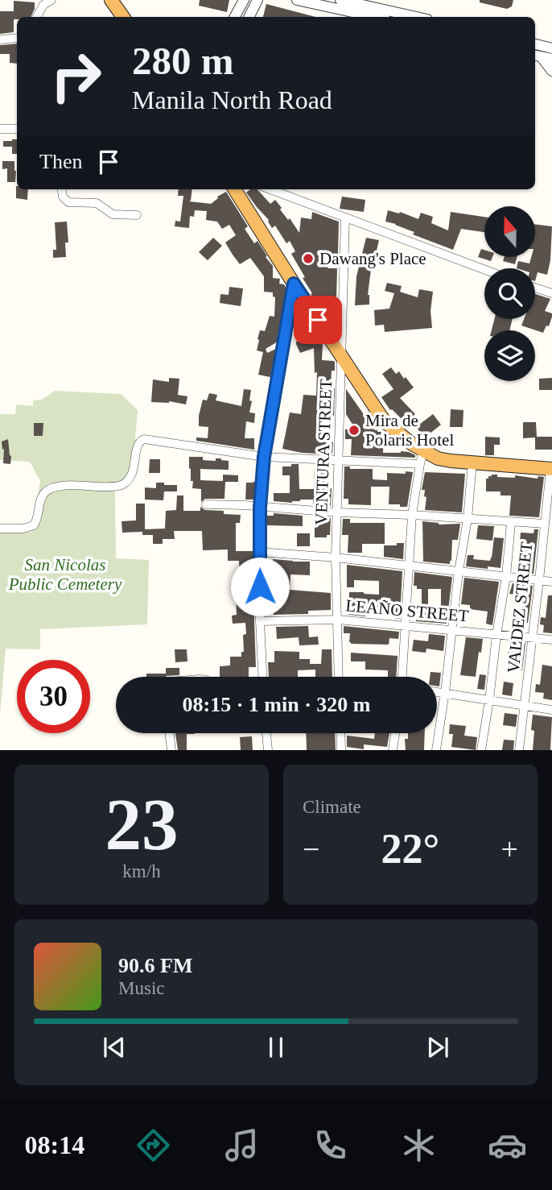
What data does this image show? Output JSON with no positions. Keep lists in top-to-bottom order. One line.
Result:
{"streets":{"street":["VENTURA STREET","VALDEZ STREET","LEAÑO STREET"]},"crossings":[["VENTURA STREET","LEAÑO STREET"],["VALDEZ STREET","LEAÑO STREET"]],"parks":["San Nicolas Public Cemetery"],"places":["Dawang's Place","Mira de Polaris Hotel"],"north":"top","page":{"turn":["280 m","Manila North Road"],"then":"Then","limit":"30","trip":"08:15 · 1 min · 320 m","tile":[["23","km/h"],"Climate"],"heat":["−","22°","+"],"song":["90.6 FM","Music"],"tabs":"08:14"}}
